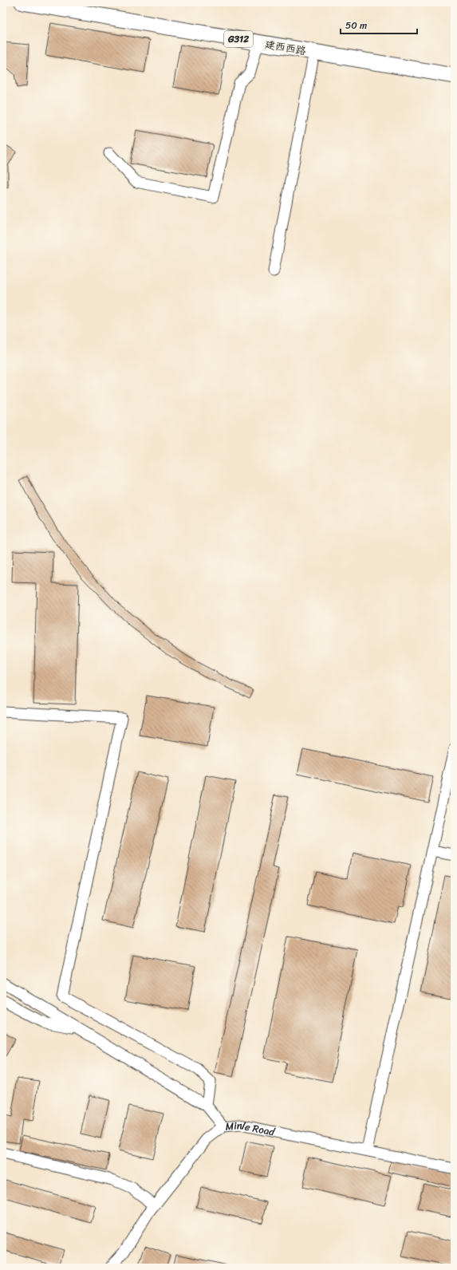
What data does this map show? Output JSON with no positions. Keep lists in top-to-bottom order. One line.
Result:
{"streets":{"highway":["G312","建西西路"],"street":["Minle Road"]},"scale_bar":"50 m"}
